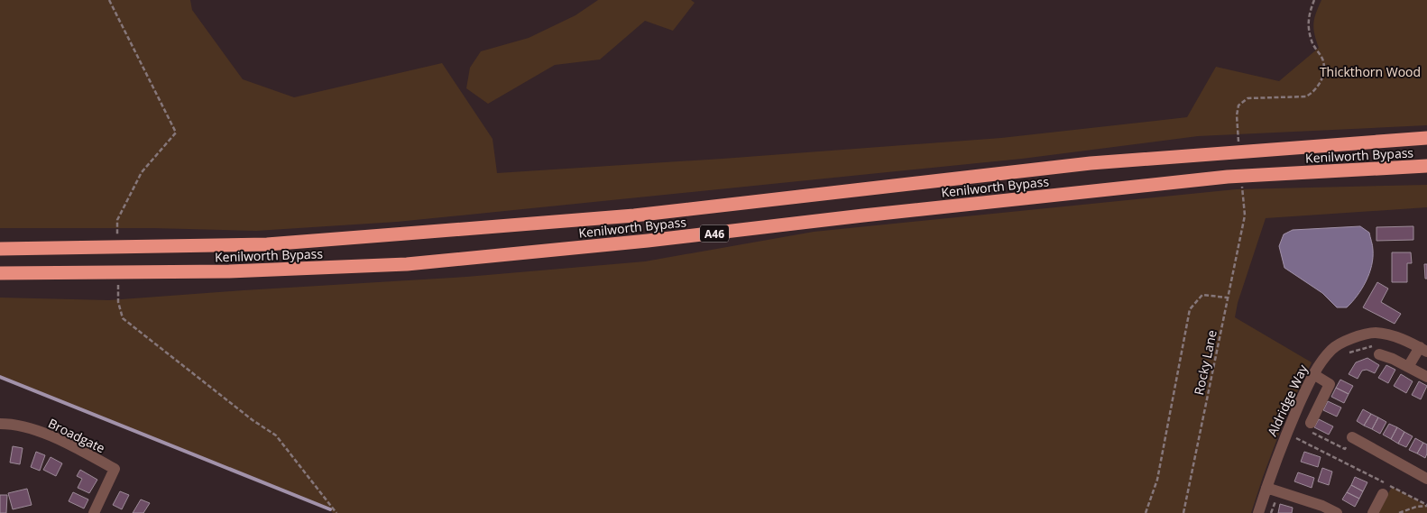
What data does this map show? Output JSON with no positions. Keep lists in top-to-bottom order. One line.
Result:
{"streets":{"highway":["Kenilworth Bypass","A46"],"street":["Aldridge Way","Broadgate"],"path":["Rocky Lane"]},"parks":["Thickthorn Wood"]}
